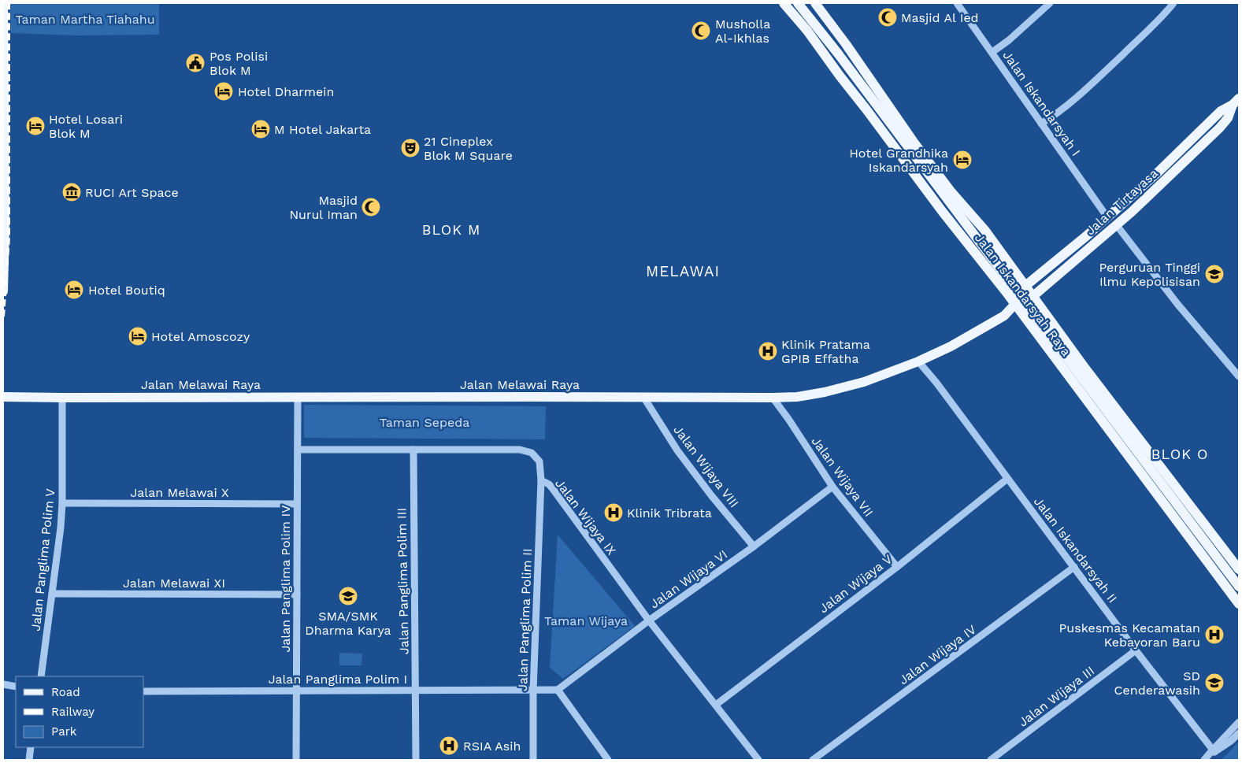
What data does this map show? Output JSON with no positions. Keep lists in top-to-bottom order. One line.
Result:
{"streets":{"main road":["Jalan Tirtayasa","Jalan Iskandarsyah Raya","Jalan Melawai Raya"],"street":["Jalan Iskandarsyah I","Jalan Wijaya VIII","Jalan Wijaya VII","Jalan Melawai X","Jalan Wijaya IX","Jalan Iskandarsyah II","Jalan Panglima Polim V","Jalan Panglima Polim IV","Jalan Wijaya VI","Jalan Panglima Polim III","Jalan Melawai XI","Jalan Wijaya V","Jalan Panglima Polim II","Jalan Wijaya IV","Jalan Panglima Polim I","Jalan Wijaya III"]},"crossings":[["Jalan Iskandarsyah I","Jalan Tirtayasa"],["Jalan Tirtayasa","Jalan Iskandarsyah Raya"],["Jalan Tirtayasa","Jalan Melawai Raya"],["Jalan Iskandarsyah Raya","Jalan Melawai Raya"],["Jalan Melawai Raya","Jalan Wijaya VIII"],["Jalan Melawai Raya","Jalan Wijaya VII"],["Jalan Melawai Raya","Jalan Iskandarsyah II"],["Jalan Melawai Raya","Jalan Panglima Polim V"],["Jalan Melawai Raya","Jalan Panglima Polim IV"],["Jalan Wijaya VIII","Jalan Wijaya VI"],["Jalan Wijaya VII","Jalan Wijaya VI"],["Jalan Wijaya VII","Jalan Wijaya V"],["Jalan Melawai X","Jalan Panglima Polim V"],["Jalan Melawai X","Jalan Panglima Polim IV"],["Jalan Wijaya IX","Jalan Panglima Polim IV"],["Jalan Wijaya IX","Jalan Wijaya VI"],["Jalan Wijaya IX","Jalan Panglima Polim III"],["Jalan Wijaya IX","Jalan Wijaya V"],["Jalan Wijaya IX","Jalan Panglima Polim II"],["Jalan Iskandarsyah II","Jalan Wijaya V"],["Jalan Iskandarsyah II","Jalan Wijaya IV"],["Jalan Iskandarsyah II","Jalan Wijaya III"],["Jalan Panglima Polim V","Jalan Melawai XI"],["Jalan Panglima Polim IV","Jalan Melawai XI"],["Jalan Panglima Polim IV","Jalan Panglima Polim I"],["Jalan Wijaya VI","Jalan Panglima Polim I"],["Jalan Panglima Polim III","Jalan Panglima Polim I"],["Jalan Panglima Polim II","Jalan Panglima Polim I"]],"districts":["BLOK M","MELAWAI","BLOK O"],"parks":["Taman Martha Tiahahu","Taman Sepeda","Taman Wijaya"],"places":{"mosque":["Masjid Al Ied","Musholla Al-Ikhlas","Masjid Nurul Iman"],"public building":["Pos Polisi Blok M"],"hotel":["Hotel Dharmein","Hotel Losari Blok M","M Hotel Jakarta","Hotel Grandhika Iskandarsyah","Hotel Boutiq","Hotel Amoscozy"],"theatre":["21 Cineplex Blok M Square"],"museum":["RUCI Art Space"],"school or university":["Perguruan Tinggi Ilmu Kepolisisan","SMA/SMK Dharma Karya","SD Cenderawasih"],"hospital":["Klinik Pratama GPIB Effatha","Klinik Tribrata","Puskesmas Kecamatan Kebayoran Baru","RSIA Asih"]},"legend":["Road","Railway","Park"]}
